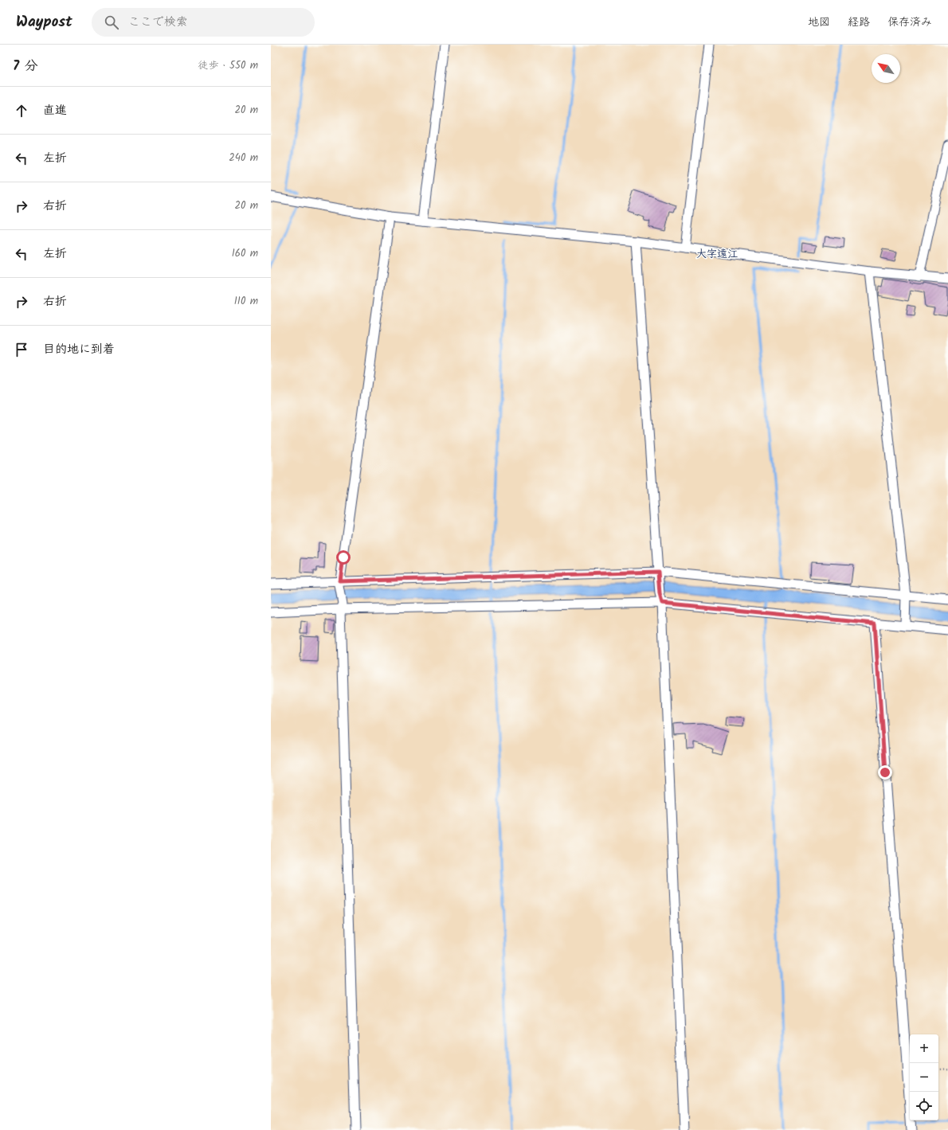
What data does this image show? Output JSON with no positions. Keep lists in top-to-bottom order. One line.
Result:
{"districts":["大字遠江"],"north":"top left","page":{"header":"Waypost","search":"ここで検索","nav":["地図","経路","保存済み"],"heading":["7 分","徒歩 · 550 m"],"list":[["直進","20 m"],["左折","240 m"],["右折","20 m"],["左折","160 m"],["右折","110 m"],"目的地に到着"],"map_buttons":["+","−"]}}
